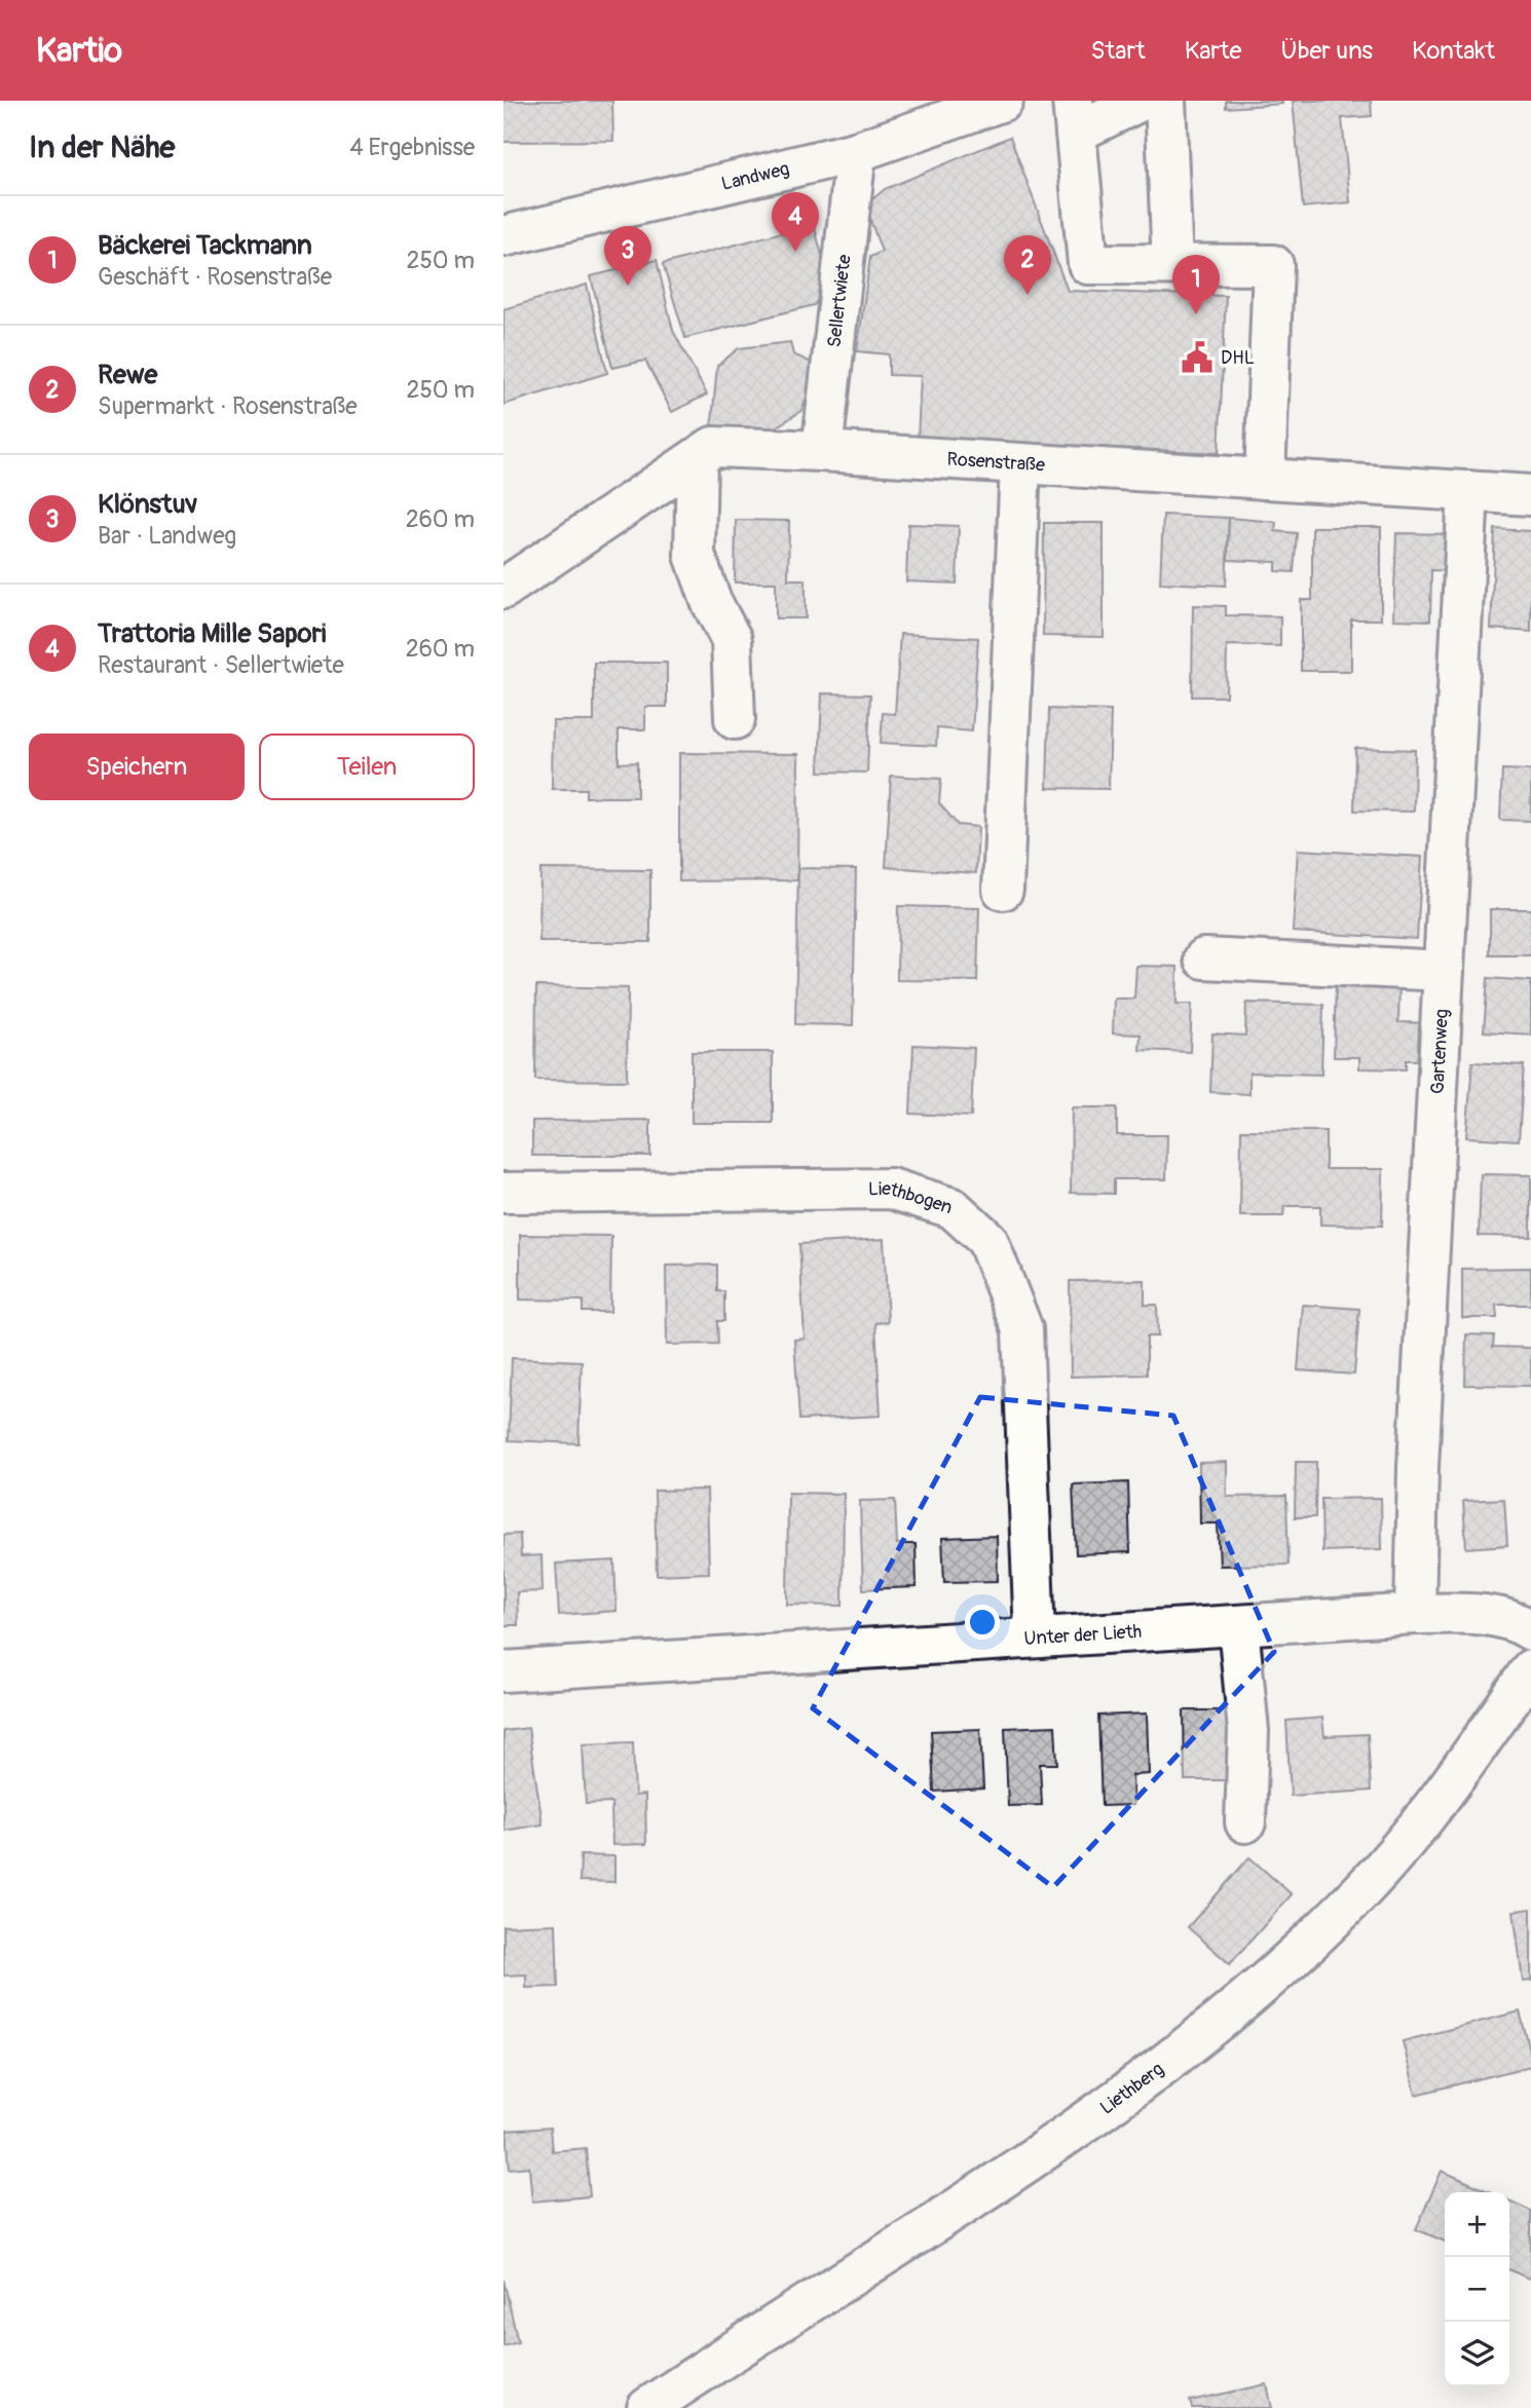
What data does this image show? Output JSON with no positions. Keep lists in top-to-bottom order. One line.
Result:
{"streets":{"street":["Landweg","Sellertwiete","Rosenstraße","Gartenweg","Liethbogen","Unter der Lieth","Liethberg"]},"crossings":[["Landweg","Sellertwiete"],["Sellertwiete","Rosenstraße"],["Rosenstraße","Gartenweg"],["Gartenweg","Unter der Lieth"],["Liethbogen","Unter der Lieth"]],"places":{"public building":["DHL"]},"page":{"header":"Kartio","nav":["Start","Karte","Über uns","Kontakt"],"heading":["In der Nähe","4 Ergebnisse"],"pins":["4","3","2","1"],"list":[{"mark":"1","name":"Bäckerei Tackmann","note":"Geschäft · Rosenstraße","value":"250 m"},{"mark":"2","name":"Rewe","note":"Supermarkt · Rosenstraße","value":"250 m"},{"mark":"3","name":"Klönstuv","note":"Bar · Landweg","value":"260 m"},{"mark":"4","name":"Trattoria Mille Sapori","note":"Restaurant · Sellertwiete","value":"260 m"}],"buttons":["Speichern","Teilen"],"map_buttons":["+","−"]}}
